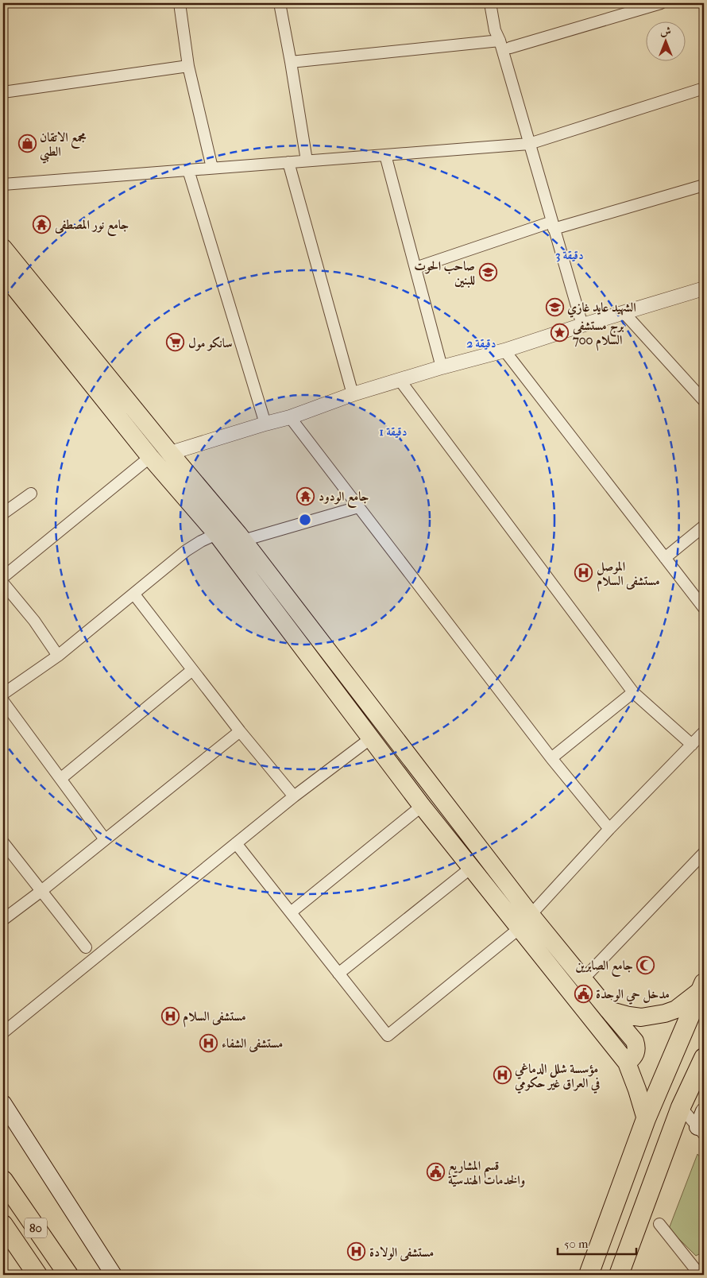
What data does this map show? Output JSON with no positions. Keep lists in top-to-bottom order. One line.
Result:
{"streets":{"highway":["80"]},"places":{"shop":["مجمع الاتقان الطبي"],"temple":["جامع نور المصطفى","جامع الودود"],"school or university":["صاحب الحوت للبنين","الشهيد عايد غازي"],"place":["برج مستشفى السلام 700"],"supermarket":["سانكو مول"],"hospital":["الموصل مستشفى السلام","مستشفى السلام","مستشفى الشفاء","مؤسسة شلل الدماغي في العراق غير حكومي","مستشفى الولادة"],"mosque":["جامع الصابرين"],"public building":["مدخل حي الوحدة","قسم المشاريع والخدمات الهندسية"]},"scale_bar":"50 m","north":"top","rings":["3 دقيقة","2 دقيقة","1 دقيقة"]}
